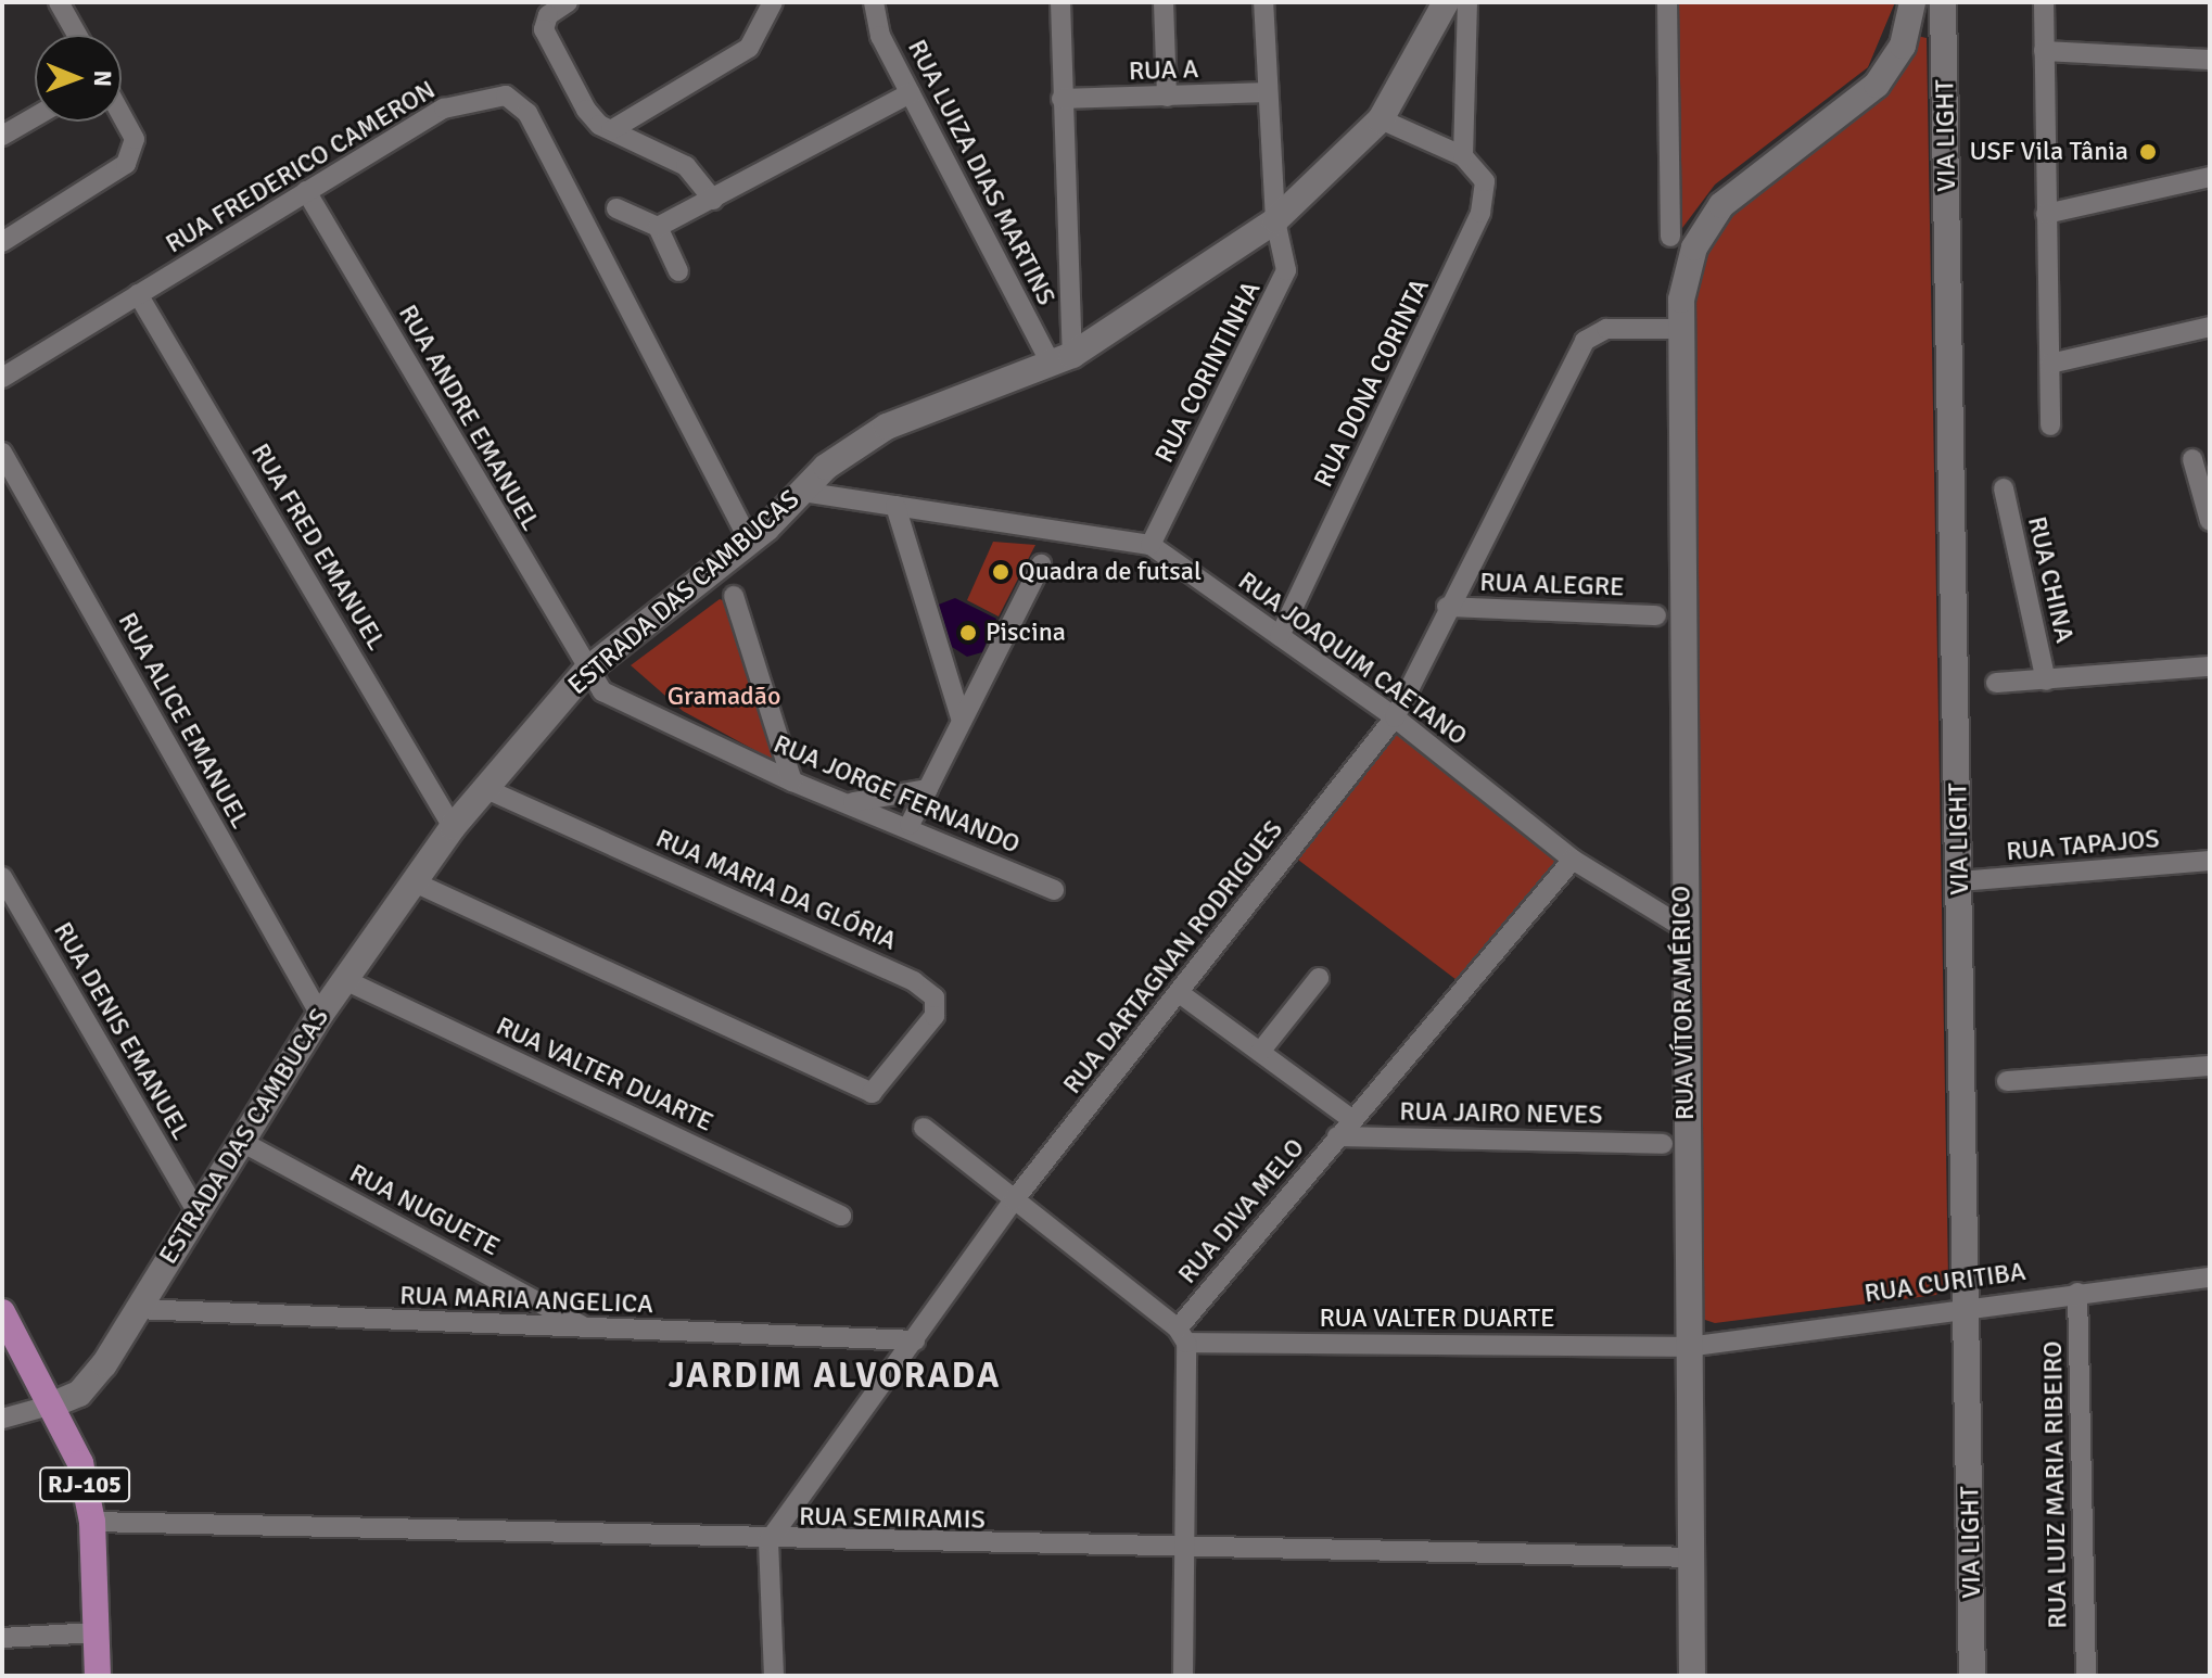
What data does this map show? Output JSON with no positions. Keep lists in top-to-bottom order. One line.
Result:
{"streets":{"main road":["RJ-105"],"street":["RUA A","VIA LIGHT","RUA FREDERICO CAMERON","RUA LUIZA DIAS MARTINS","RUA CORINTINHA","RUA DONA CORINTA","RUA ANDRE EMANUEL","RUA FRED EMANUEL","RUA CHINA","RUA ALEGRE","ESTRADA DAS CAMBUCAS","RUA JOAQUIM CAETANO","RUA ALICE EMANUEL","RUA JORGE FERNANDO","RUA TAPAJOS","RUA MARIA DA GLÓRIA","RUA DARTAGNAN RODRIGUES","RUA VÍTOR AMÉRICO","RUA DENIS EMANUEL","RUA VALTER DUARTE","RUA JAIRO NEVES","RUA NUGUETE","RUA DIVA MELO","RUA CURITIBA","RUA MARIA ANGELICA","RUA LUIZ MARIA RIBEIRO","RUA SEMIRAMIS"]},"crossings":[["RUA A","RUA CORINTINHA"],["VIA LIGHT","RUA TAPAJOS"],["VIA LIGHT","RUA CURITIBA"],["RUA FREDERICO CAMERON","RUA ANDRE EMANUEL"],["RUA FREDERICO CAMERON","RUA FRED EMANUEL"],["RUA FREDERICO CAMERON","ESTRADA DAS CAMBUCAS"],["RUA LUIZA DIAS MARTINS","ESTRADA DAS CAMBUCAS"],["RUA CORINTINHA","ESTRADA DAS CAMBUCAS"],["RUA CORINTINHA","RUA JOAQUIM CAETANO"],["RUA DONA CORINTA","RUA JOAQUIM CAETANO"],["RUA ANDRE EMANUEL","ESTRADA DAS CAMBUCAS"],["RUA ANDRE EMANUEL","RUA JORGE FERNANDO"],["RUA FRED EMANUEL","ESTRADA DAS CAMBUCAS"],["RUA ALEGRE","RUA DARTAGNAN RODRIGUES"],["ESTRADA DAS CAMBUCAS","RUA JOAQUIM CAETANO"],["ESTRADA DAS CAMBUCAS","RUA ALICE EMANUEL"],["ESTRADA DAS CAMBUCAS","RUA JORGE FERNANDO"],["ESTRADA DAS CAMBUCAS","RUA MARIA DA GLÓRIA"],["ESTRADA DAS CAMBUCAS","RUA DENIS EMANUEL"],["ESTRADA DAS CAMBUCAS","RUA VALTER DUARTE"],["ESTRADA DAS CAMBUCAS","RUA NUGUETE"],["ESTRADA DAS CAMBUCAS","RUA MARIA ANGELICA"],["ESTRADA DAS CAMBUCAS","RJ-105"],["RUA JOAQUIM CAETANO","RUA DARTAGNAN RODRIGUES"],["RUA JOAQUIM CAETANO","RUA VÍTOR AMÉRICO"],["RUA JOAQUIM CAETANO","RUA DIVA MELO"],["RUA DARTAGNAN RODRIGUES","RUA VÍTOR AMÉRICO"],["RUA DARTAGNAN RODRIGUES","RUA MARIA ANGELICA"],["RUA DARTAGNAN RODRIGUES","RUA SEMIRAMIS"],["RUA VÍTOR AMÉRICO","RUA VALTER DUARTE"],["RUA VÍTOR AMÉRICO","RUA CURITIBA"],["RUA VÍTOR AMÉRICO","RUA SEMIRAMIS"],["RUA VALTER DUARTE","RUA DIVA MELO"],["RUA VALTER DUARTE","RUA CURITIBA"],["RUA JAIRO NEVES","RUA DIVA MELO"],["RUA NUGUETE","RUA MARIA ANGELICA"],["RUA CURITIBA","RUA LUIZ MARIA RIBEIRO"],["RJ-105","RUA SEMIRAMIS"]],"districts":["JARDIM ALVORADA"],"parks":["Gramadão"],"places":["USF Vila Tânia","Quadra de futsal","Piscina"],"north":"right"}
